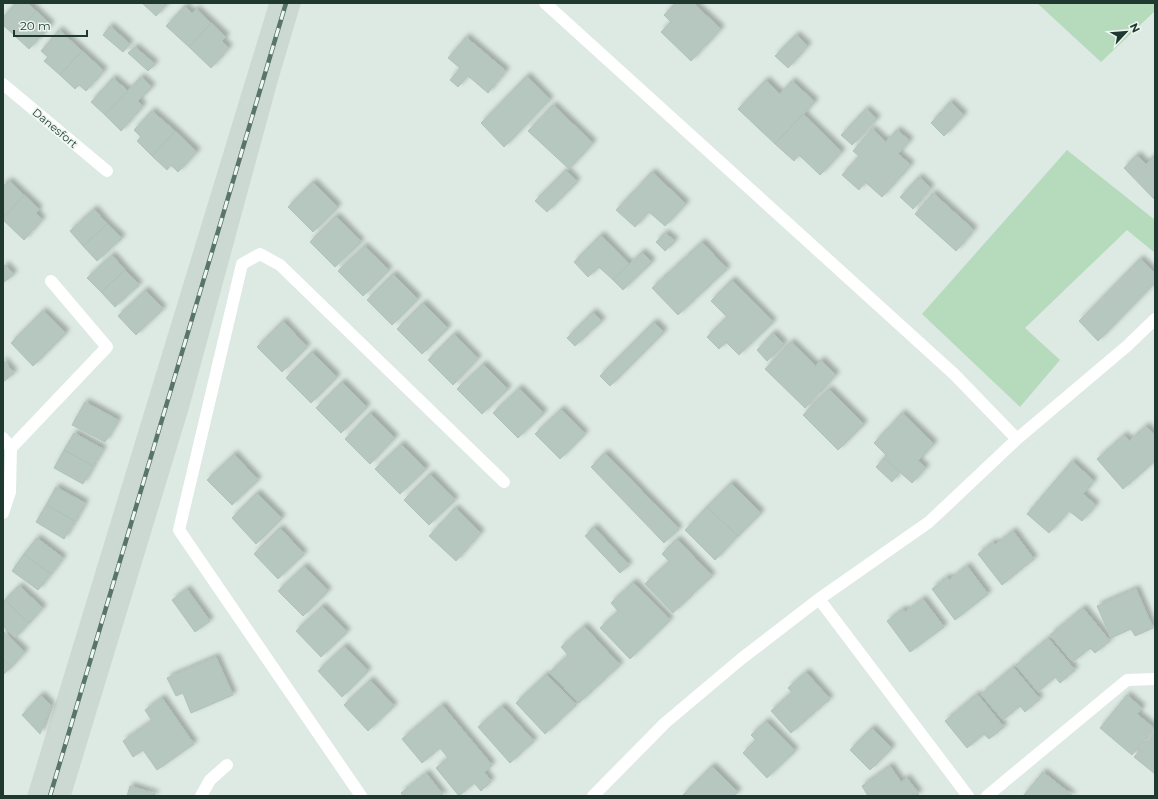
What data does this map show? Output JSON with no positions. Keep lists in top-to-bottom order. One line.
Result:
{"streets":{"street":["Danesfort"]},"scale_bar":"20 m","north":"top right"}
